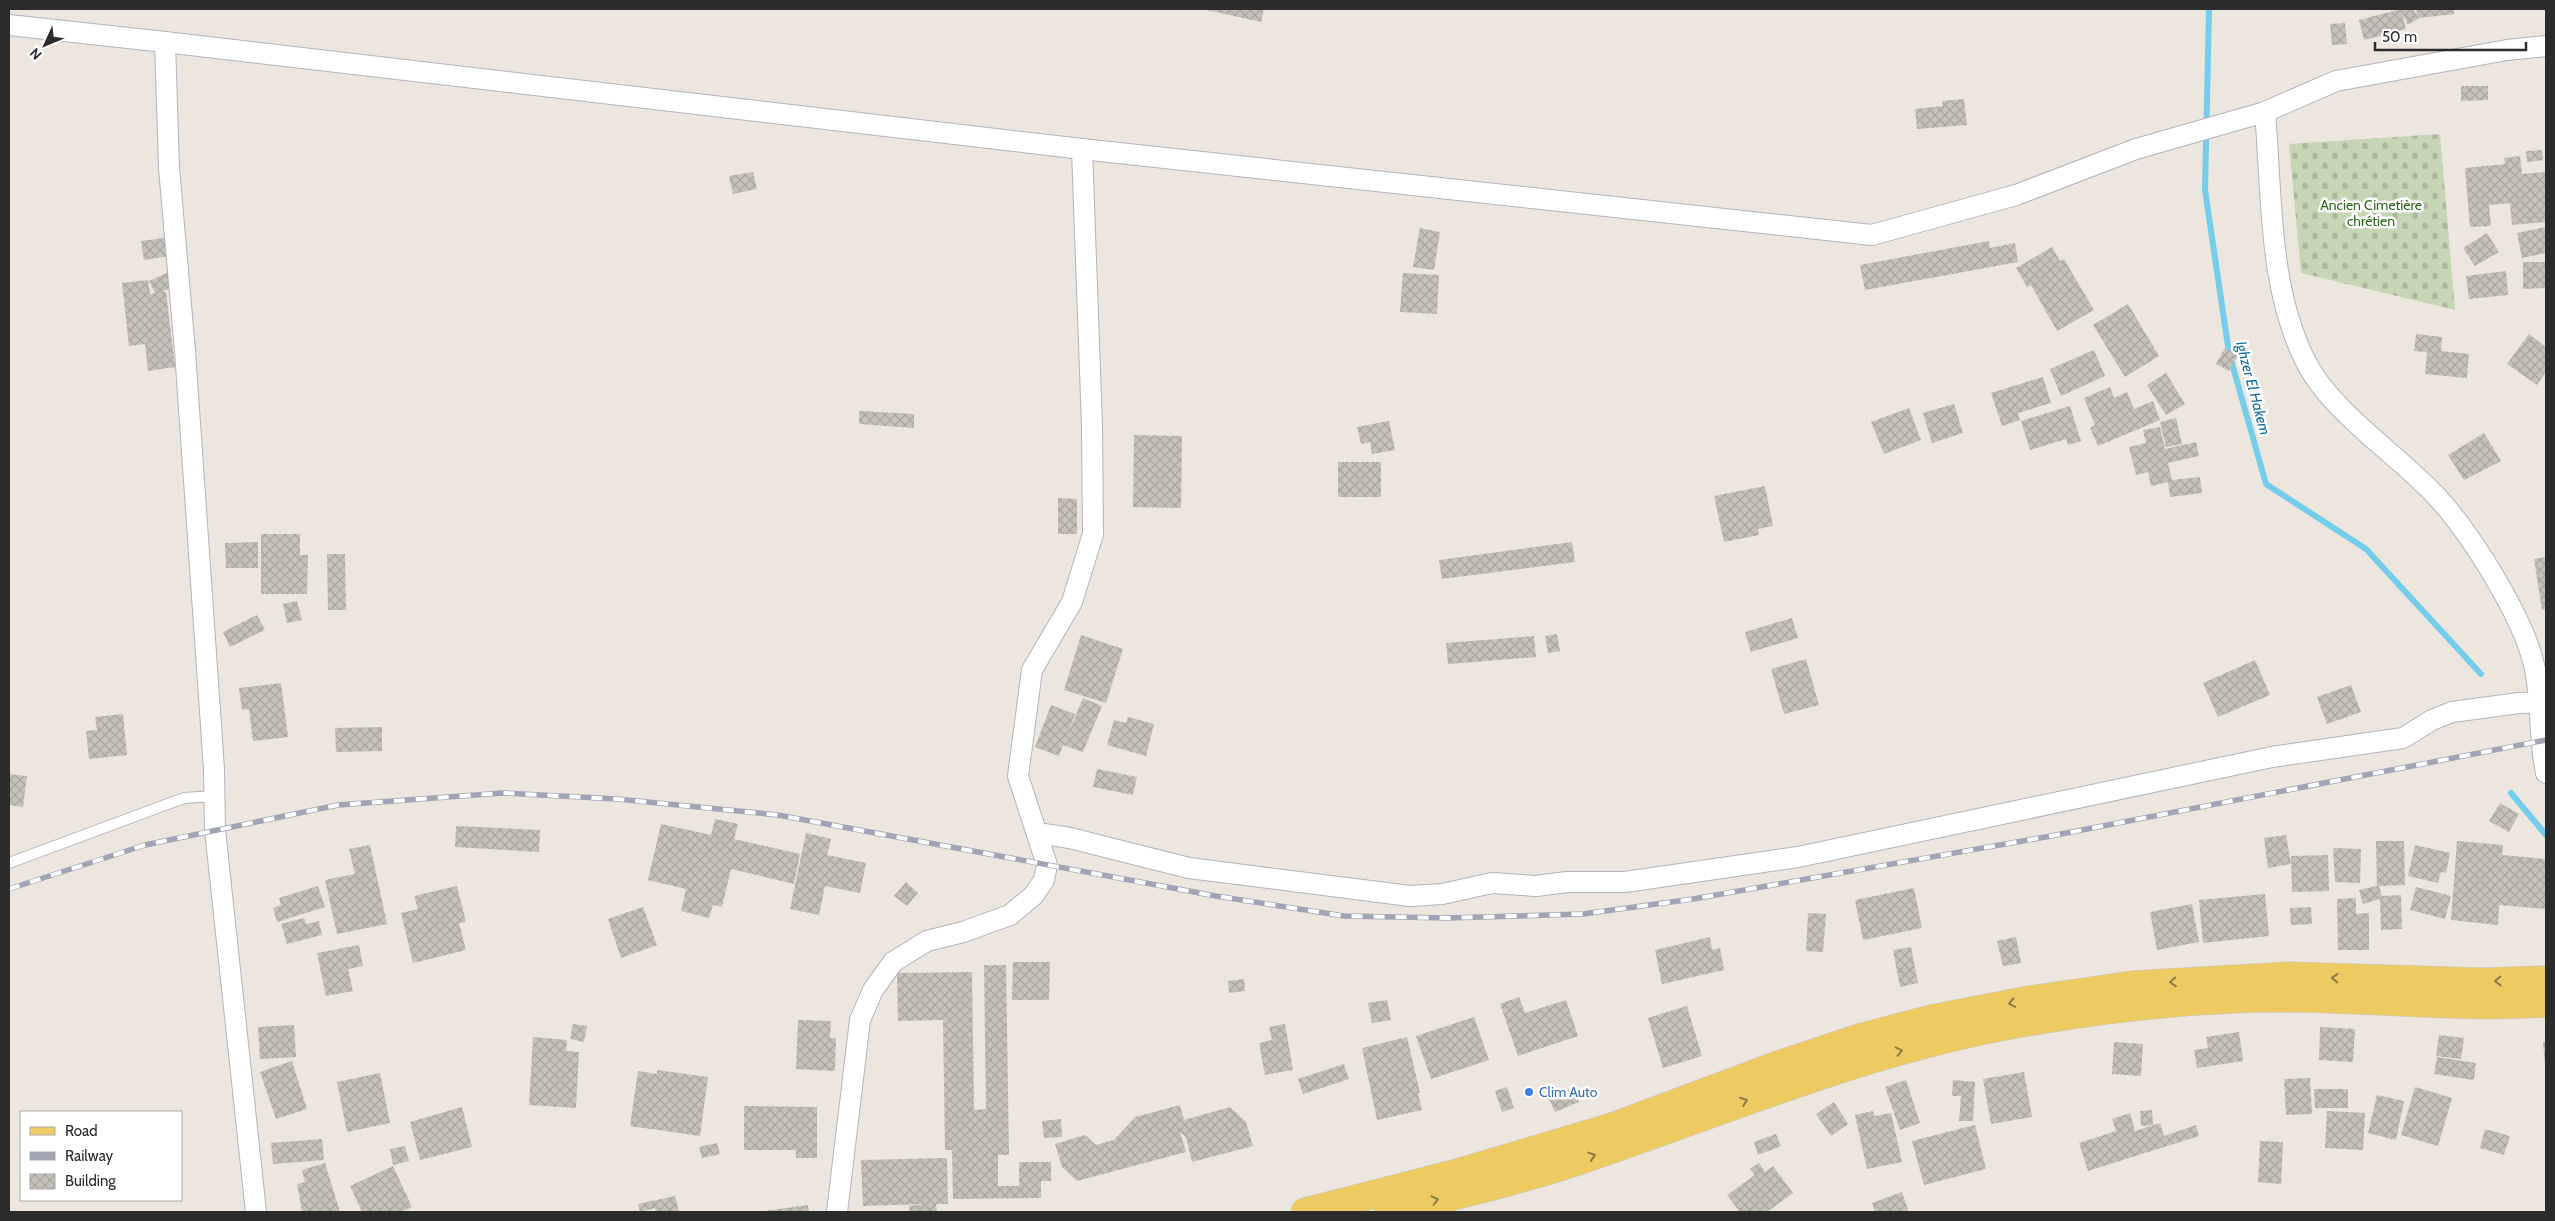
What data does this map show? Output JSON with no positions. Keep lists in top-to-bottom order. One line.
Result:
{"water":["Ighzer El Hakem"],"parks":["Ancien Cimetière chrétien"],"places":["Clim Auto"],"legend":["Road","Railway","Building"],"scale_bar":"50 m","north":"bottom left"}
